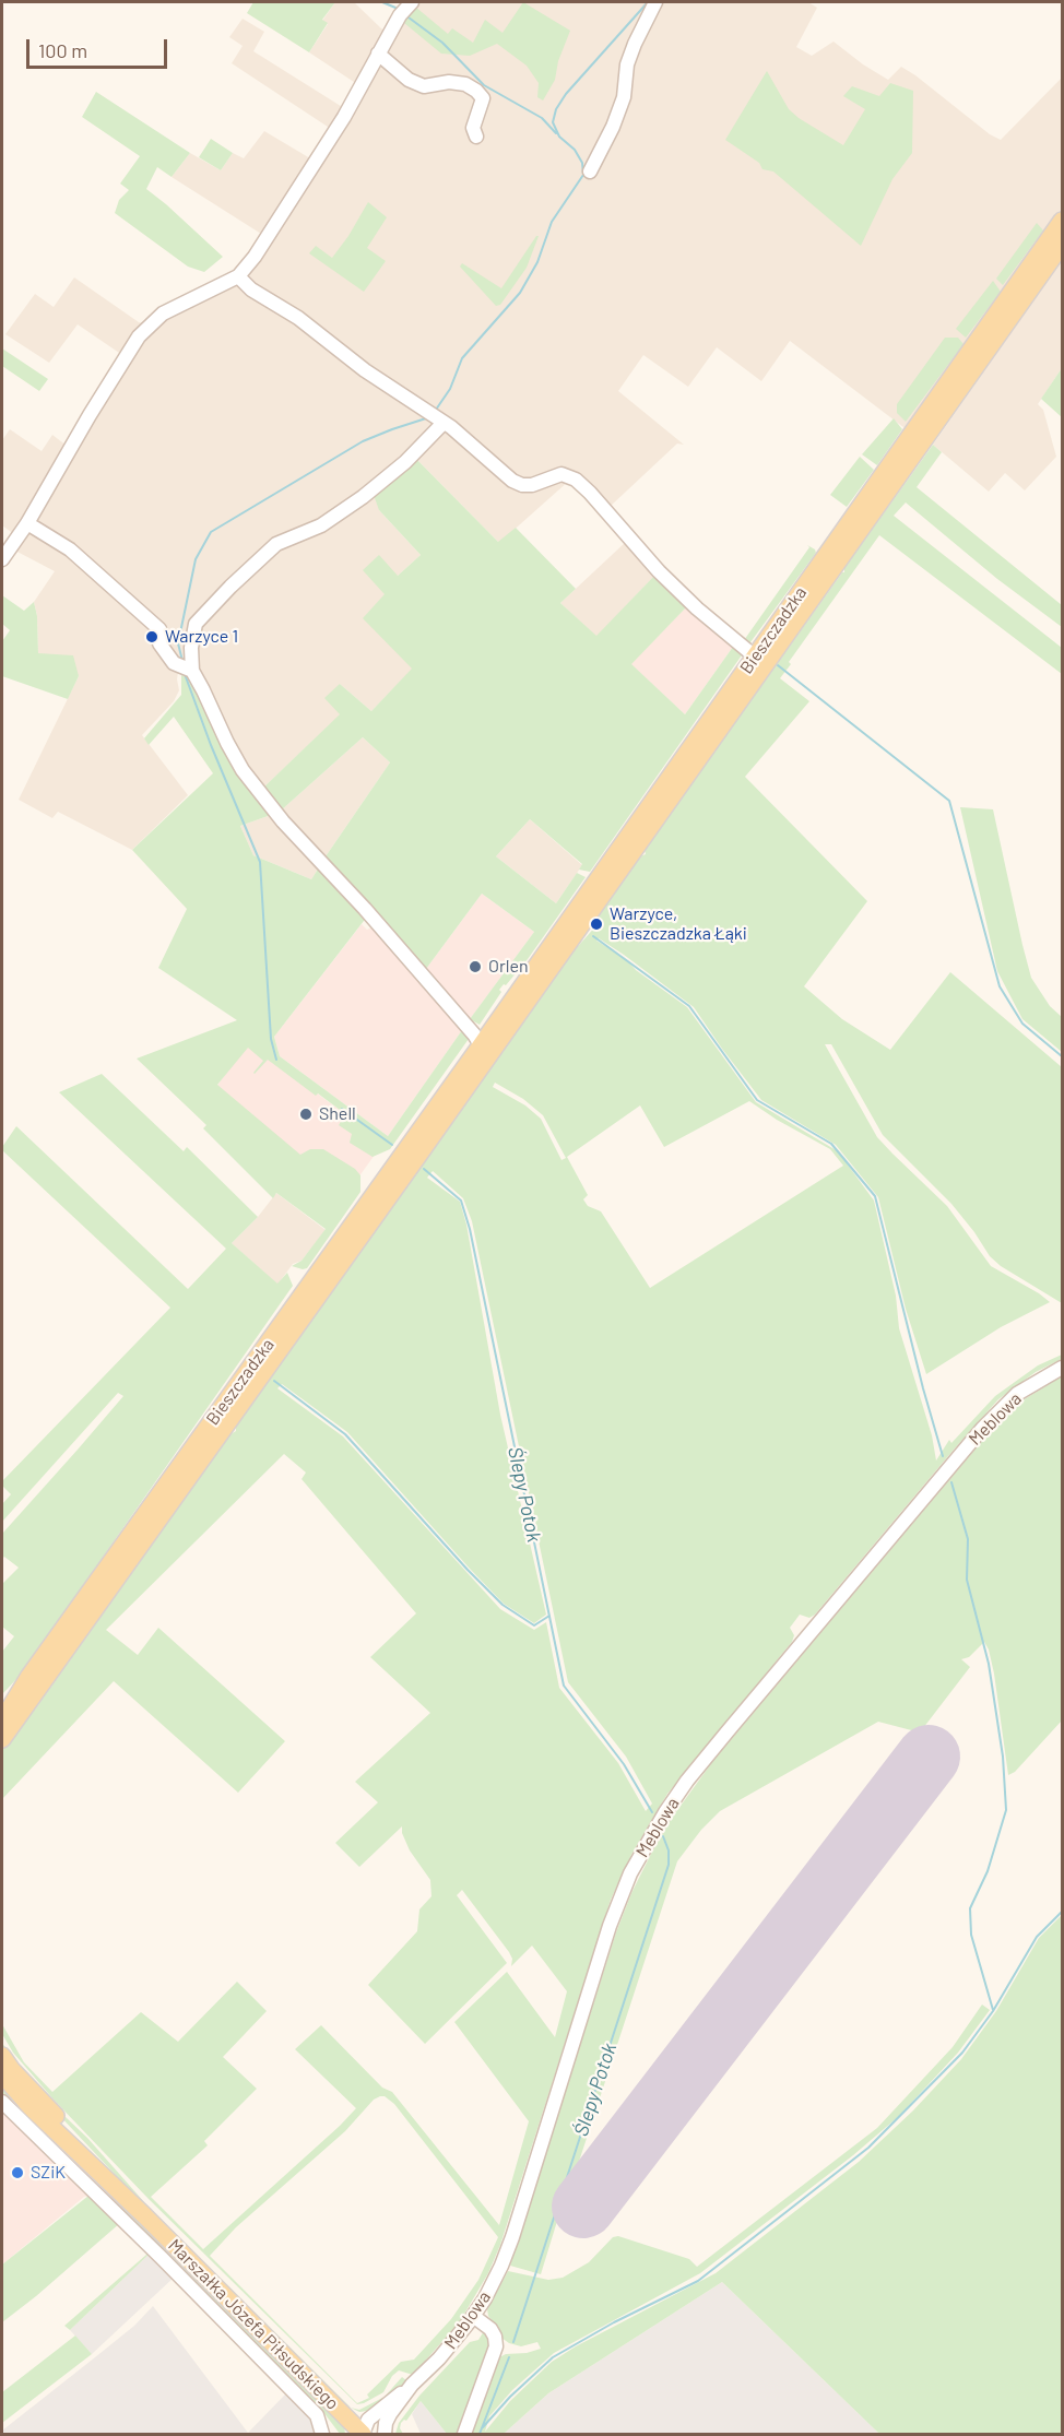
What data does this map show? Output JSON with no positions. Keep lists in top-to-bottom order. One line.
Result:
{"streets":{"main road":["Bieszczadzka","Marszałka Józefa Piłsudskiego"],"street":["Meblowa"]},"crossings":[["Meblowa","Marszałka Józefa Piłsudskiego"]],"water":["Ślepy Potok"],"places":["Warzyce 1","Warzyce, Bieszczadzka Łąki","Orlen","Shell","SZiK"],"scale_bar":"100 m"}
